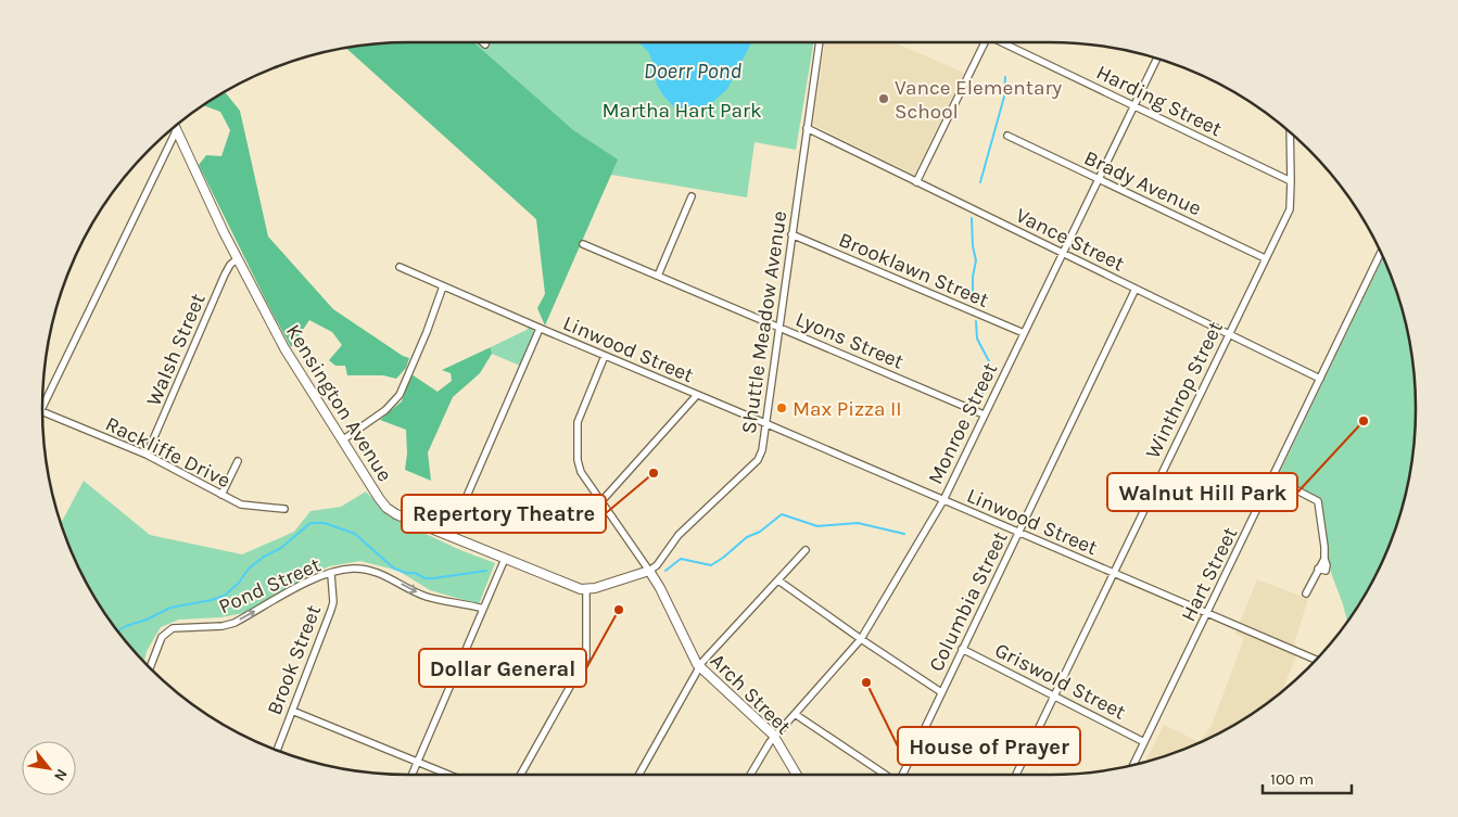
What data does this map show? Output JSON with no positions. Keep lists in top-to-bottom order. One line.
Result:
{"streets":{"main road":["Kensington Avenue","Arch Street"],"street":["Harding Street","Brady Avenue","Vance Street","Brooklawn Street","Shuttle Meadow Avenue","Lyons Street","Linwood Street","Walsh Street","Winthrop Street","Monroe Street","Rackliffe Drive","Hart Street","Pond Street","Columbia Street","Brook Street","Griswold Street"]},"crossings":[["Harding Street","Winthrop Street"],["Harding Street","Monroe Street"],["Brady Avenue","Winthrop Street"],["Brady Avenue","Monroe Street"],["Vance Street","Shuttle Meadow Avenue"],["Vance Street","Winthrop Street"],["Vance Street","Monroe Street"],["Vance Street","Hart Street"],["Vance Street","Columbia Street"],["Brooklawn Street","Shuttle Meadow Avenue"],["Brooklawn Street","Monroe Street"],["Shuttle Meadow Avenue","Lyons Street"],["Shuttle Meadow Avenue","Linwood Street"],["Shuttle Meadow Avenue","Arch Street"],["Lyons Street","Monroe Street"],["Linwood Street","Winthrop Street"],["Linwood Street","Monroe Street"],["Linwood Street","Hart Street"],["Linwood Street","Columbia Street"],["Walsh Street","Kensington Avenue"],["Walsh Street","Rackliffe Drive"],["Winthrop Street","Griswold Street"],["Monroe Street","Arch Street"],["Hart Street","Griswold Street"],["Pond Street","Brook Street"],["Columbia Street","Griswold Street"]],"one_way":["Pond Street"],"water":["Doerr Pond"],"parks":["Martha Hart Park"],"places":["Vance Elementary School","Max Pizza II","Walnut Hill Park","Repertory Theatre","Dollar General","House of Prayer"],"scale_bar":"100 m","north":"bottom right"}
